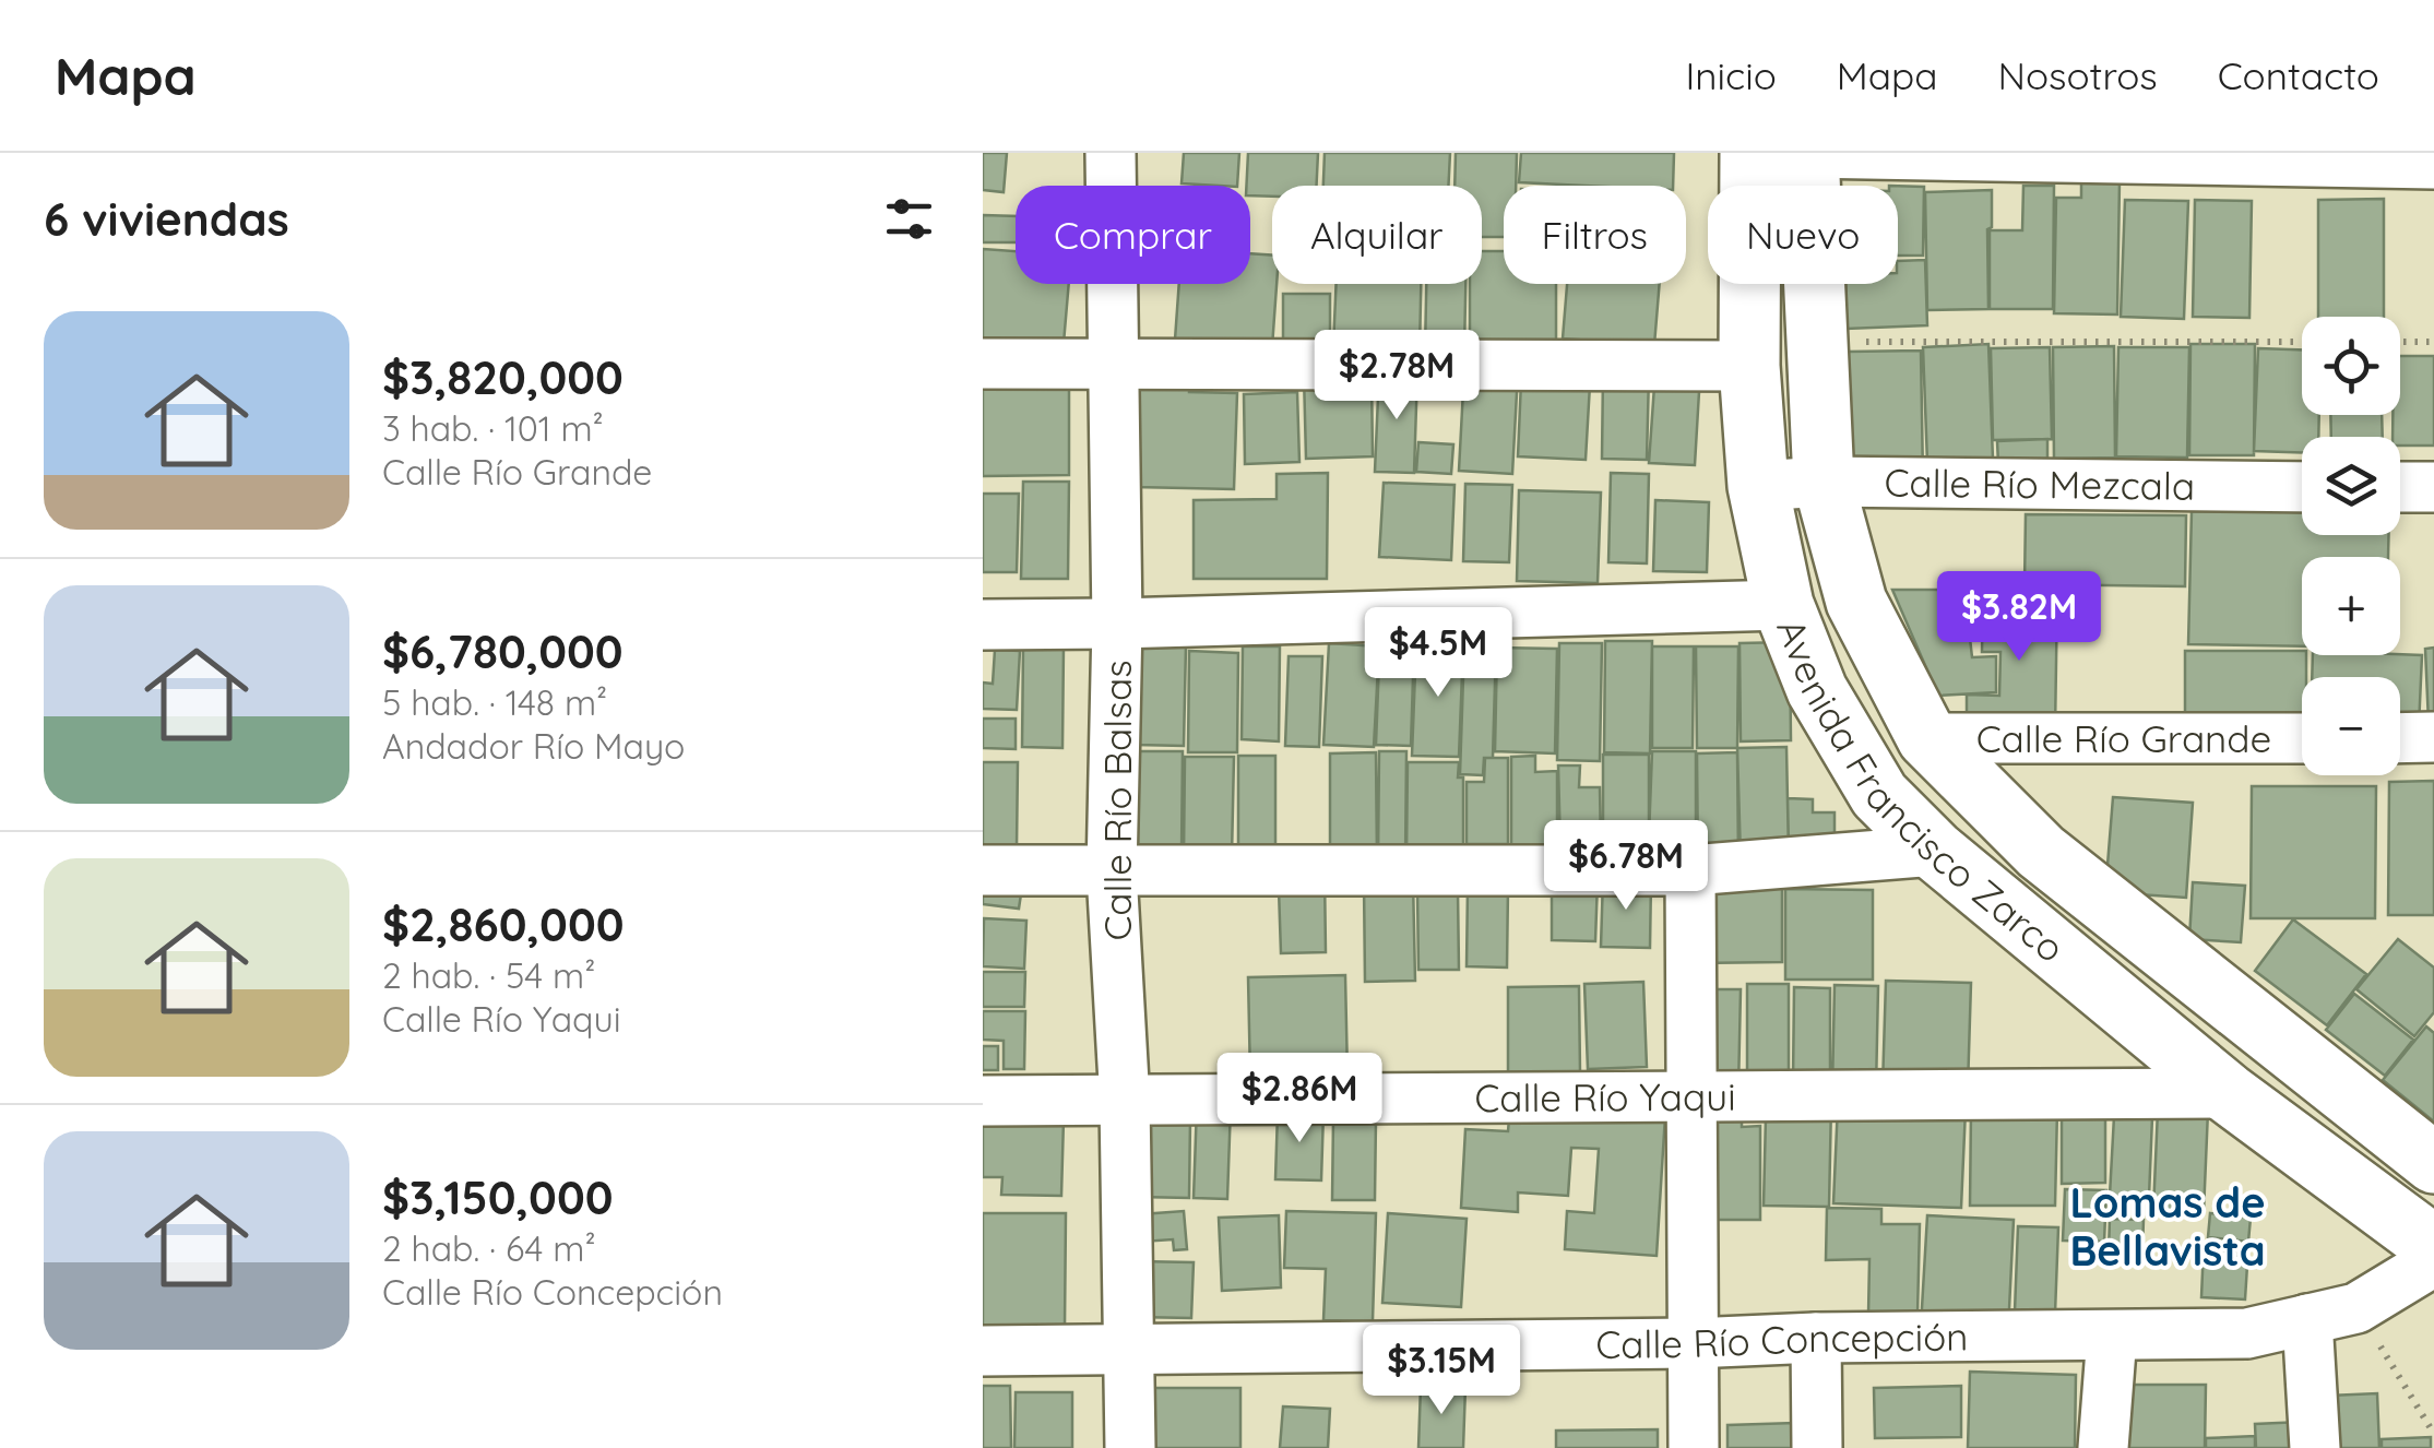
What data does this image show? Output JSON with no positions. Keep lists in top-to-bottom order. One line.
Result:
{"streets":{"street":["Calle Río Mezcala","Calle Río Grande","Avenida Francisco Zarco","Calle Río Balsas","Calle Río Yaqui","Calle Río Concepción"]},"crossings":[["Calle Río Mezcala","Avenida Francisco Zarco"],["Calle Río Grande","Avenida Francisco Zarco"],["Avenida Francisco Zarco","Calle Río Yaqui"],["Calle Río Balsas","Calle Río Yaqui"],["Calle Río Balsas","Calle Río Concepción"]],"districts":["Lomas de Bellavista"],"page":{"header":"Mapa","nav":["Inicio","Mapa","Nosotros","Contacto"],"heading":"6 viviendas","chip":["Comprar","Alquilar","Filtros","Nuevo"],"list":[{"name":"$3,820,000","note":"3 hab. · 101 m² · Calle Río Grande"},{"name":"$6,780,000","note":"5 hab. · 148 m² · Andador Río Mayo"},{"name":"$2,860,000","note":"2 hab. · 54 m² · Calle Río Yaqui"},{"name":"$3,150,000","note":"2 hab. · 64 m² · Calle Río Concepción"}],"map_buttons":["+","−"],"price":["$2.78M","$3.82M","$4.5M","$6.78M","$2.86M","$3.15M"]}}
